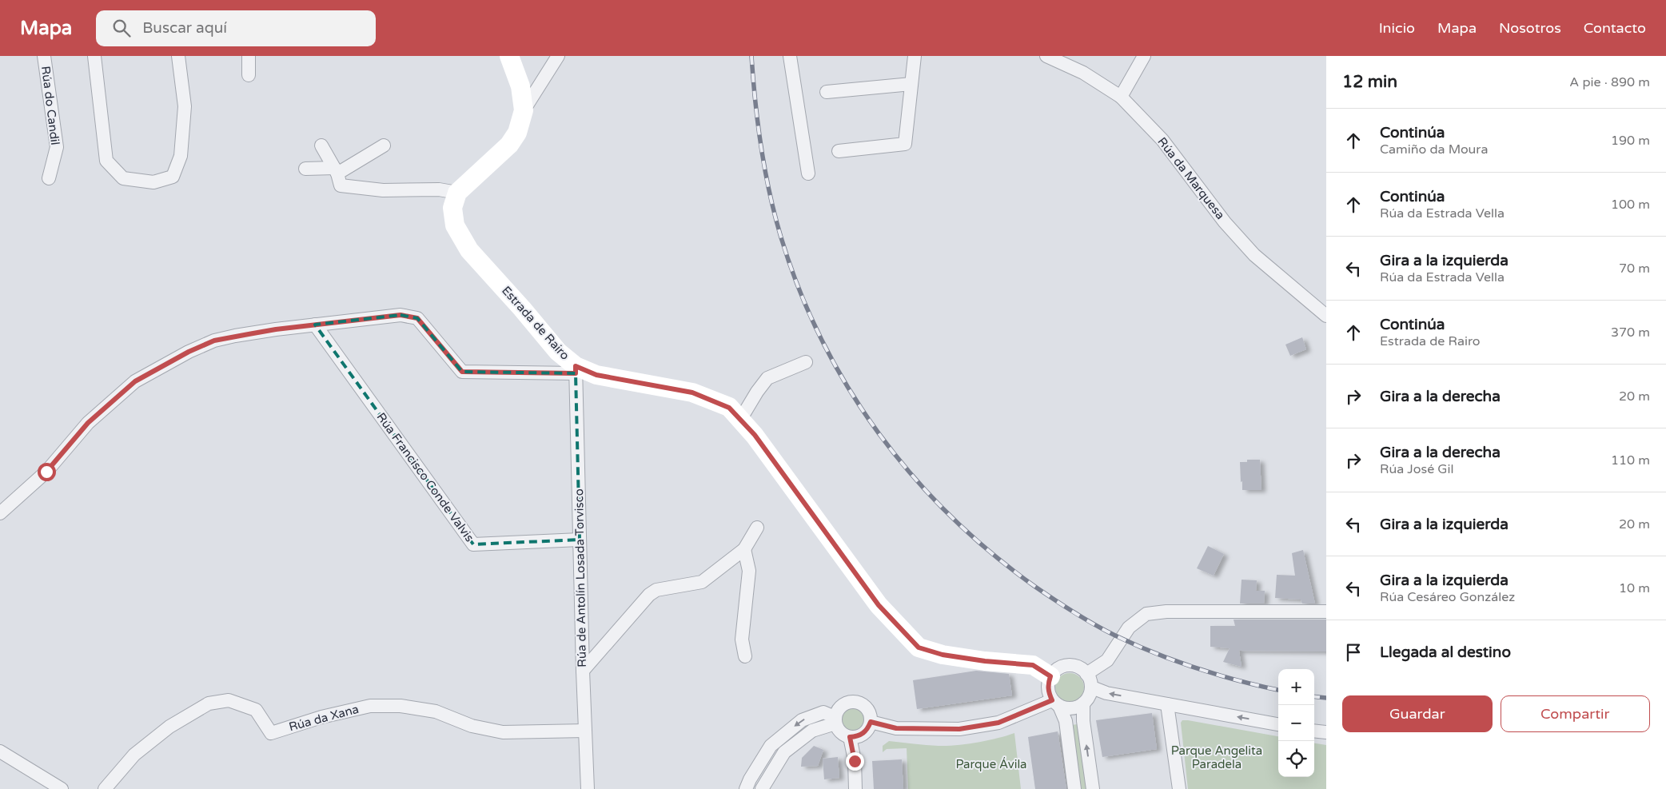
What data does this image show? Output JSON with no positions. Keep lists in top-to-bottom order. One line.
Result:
{"streets":{"street":["Rúa do Candil","Rúa da Marquesa","Estrada de Rairo","Rúa Francisco Conde Valvis","Rúa de Antolín Losada Torvisco","Rúa da Xana"]},"crossings":[["Estrada de Rairo","Rúa de Antolín Losada Torvisco"],["Rúa Francisco Conde Valvis","Rúa de Antolín Losada Torvisco"],["Rúa de Antolín Losada Torvisco","Rúa da Xana"]],"parks":["Parque Angelita Paradela","Parque Ávila"],"page":{"header":"Mapa","search":"Buscar aquí","nav":["Inicio","Mapa","Nosotros","Contacto"],"heading":["12 min","A pie · 890 m"],"list":[["Continúa","Camiño da Moura","190 m"],["Continúa","Rúa da Estrada Vella","100 m"],["Gira a la izquierda","Rúa da Estrada Vella","70 m"],["Continúa","Estrada de Rairo","370 m"],["Gira a la derecha","20 m"],["Gira a la derecha","Rúa José Gil","110 m"],["Gira a la izquierda","20 m"],["Gira a la izquierda","Rúa Cesáreo González","10 m"],"Llegada al destino"],"map_buttons":["+","−"],"buttons":["Guardar","Compartir"]}}
